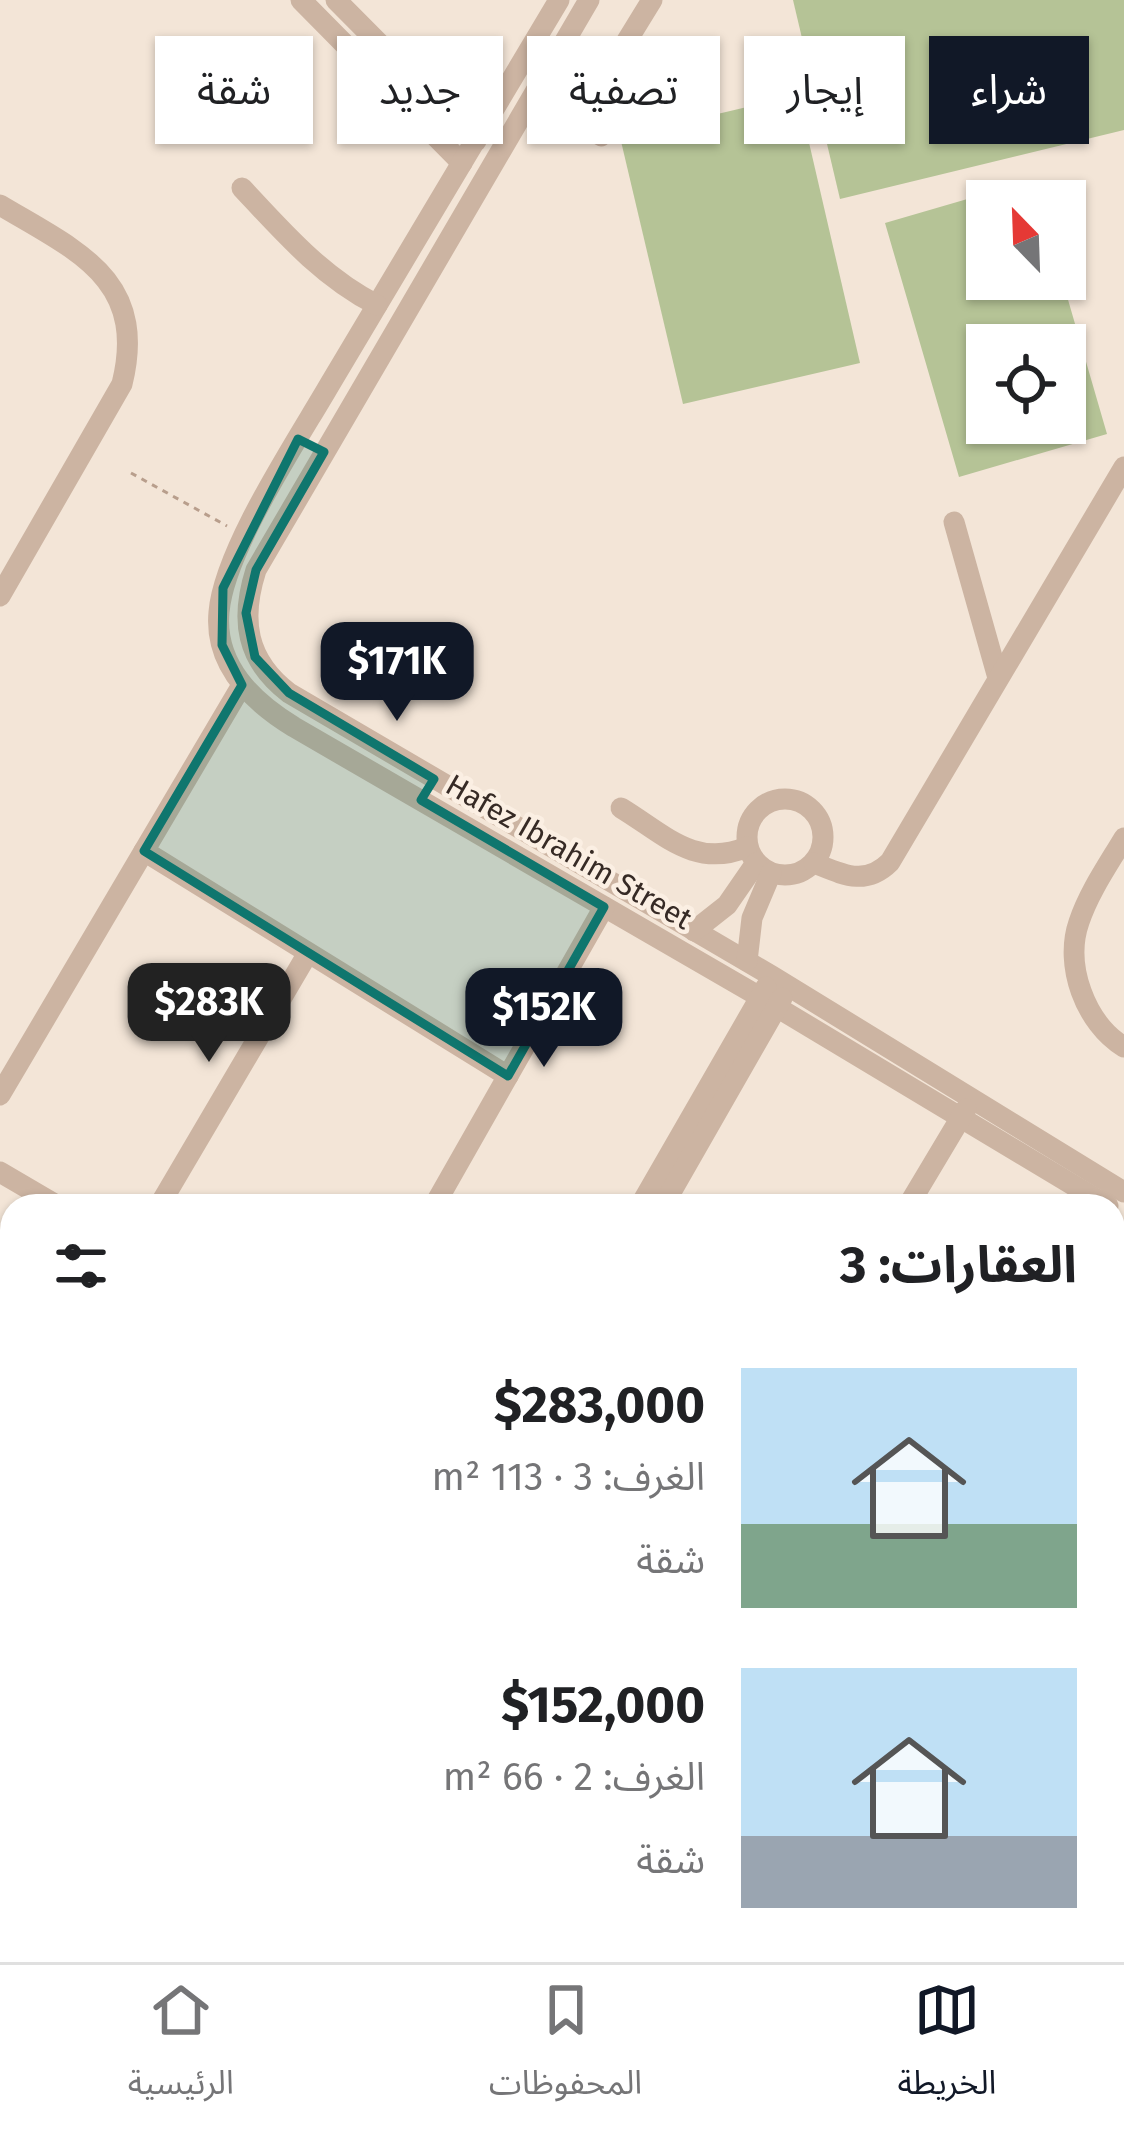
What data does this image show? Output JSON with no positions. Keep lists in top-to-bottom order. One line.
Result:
{"streets":{"street":["Hafez Ibrahim Street"]},"north":"top left","page":{"chip":["شراء","إيجار","تصفية","جديد","شقة"],"price":["$171K","$283K","$152K"],"heading":"العقارات: 3","list":[{"name":"$283,000","note":"الغرف: 3 · 113 m² · شقة"},{"name":"$152,000","note":"الغرف: 2 · 66 m² · شقة"}],"tabs":["الخريطة","المحفوظات","الرئيسية"]}}
